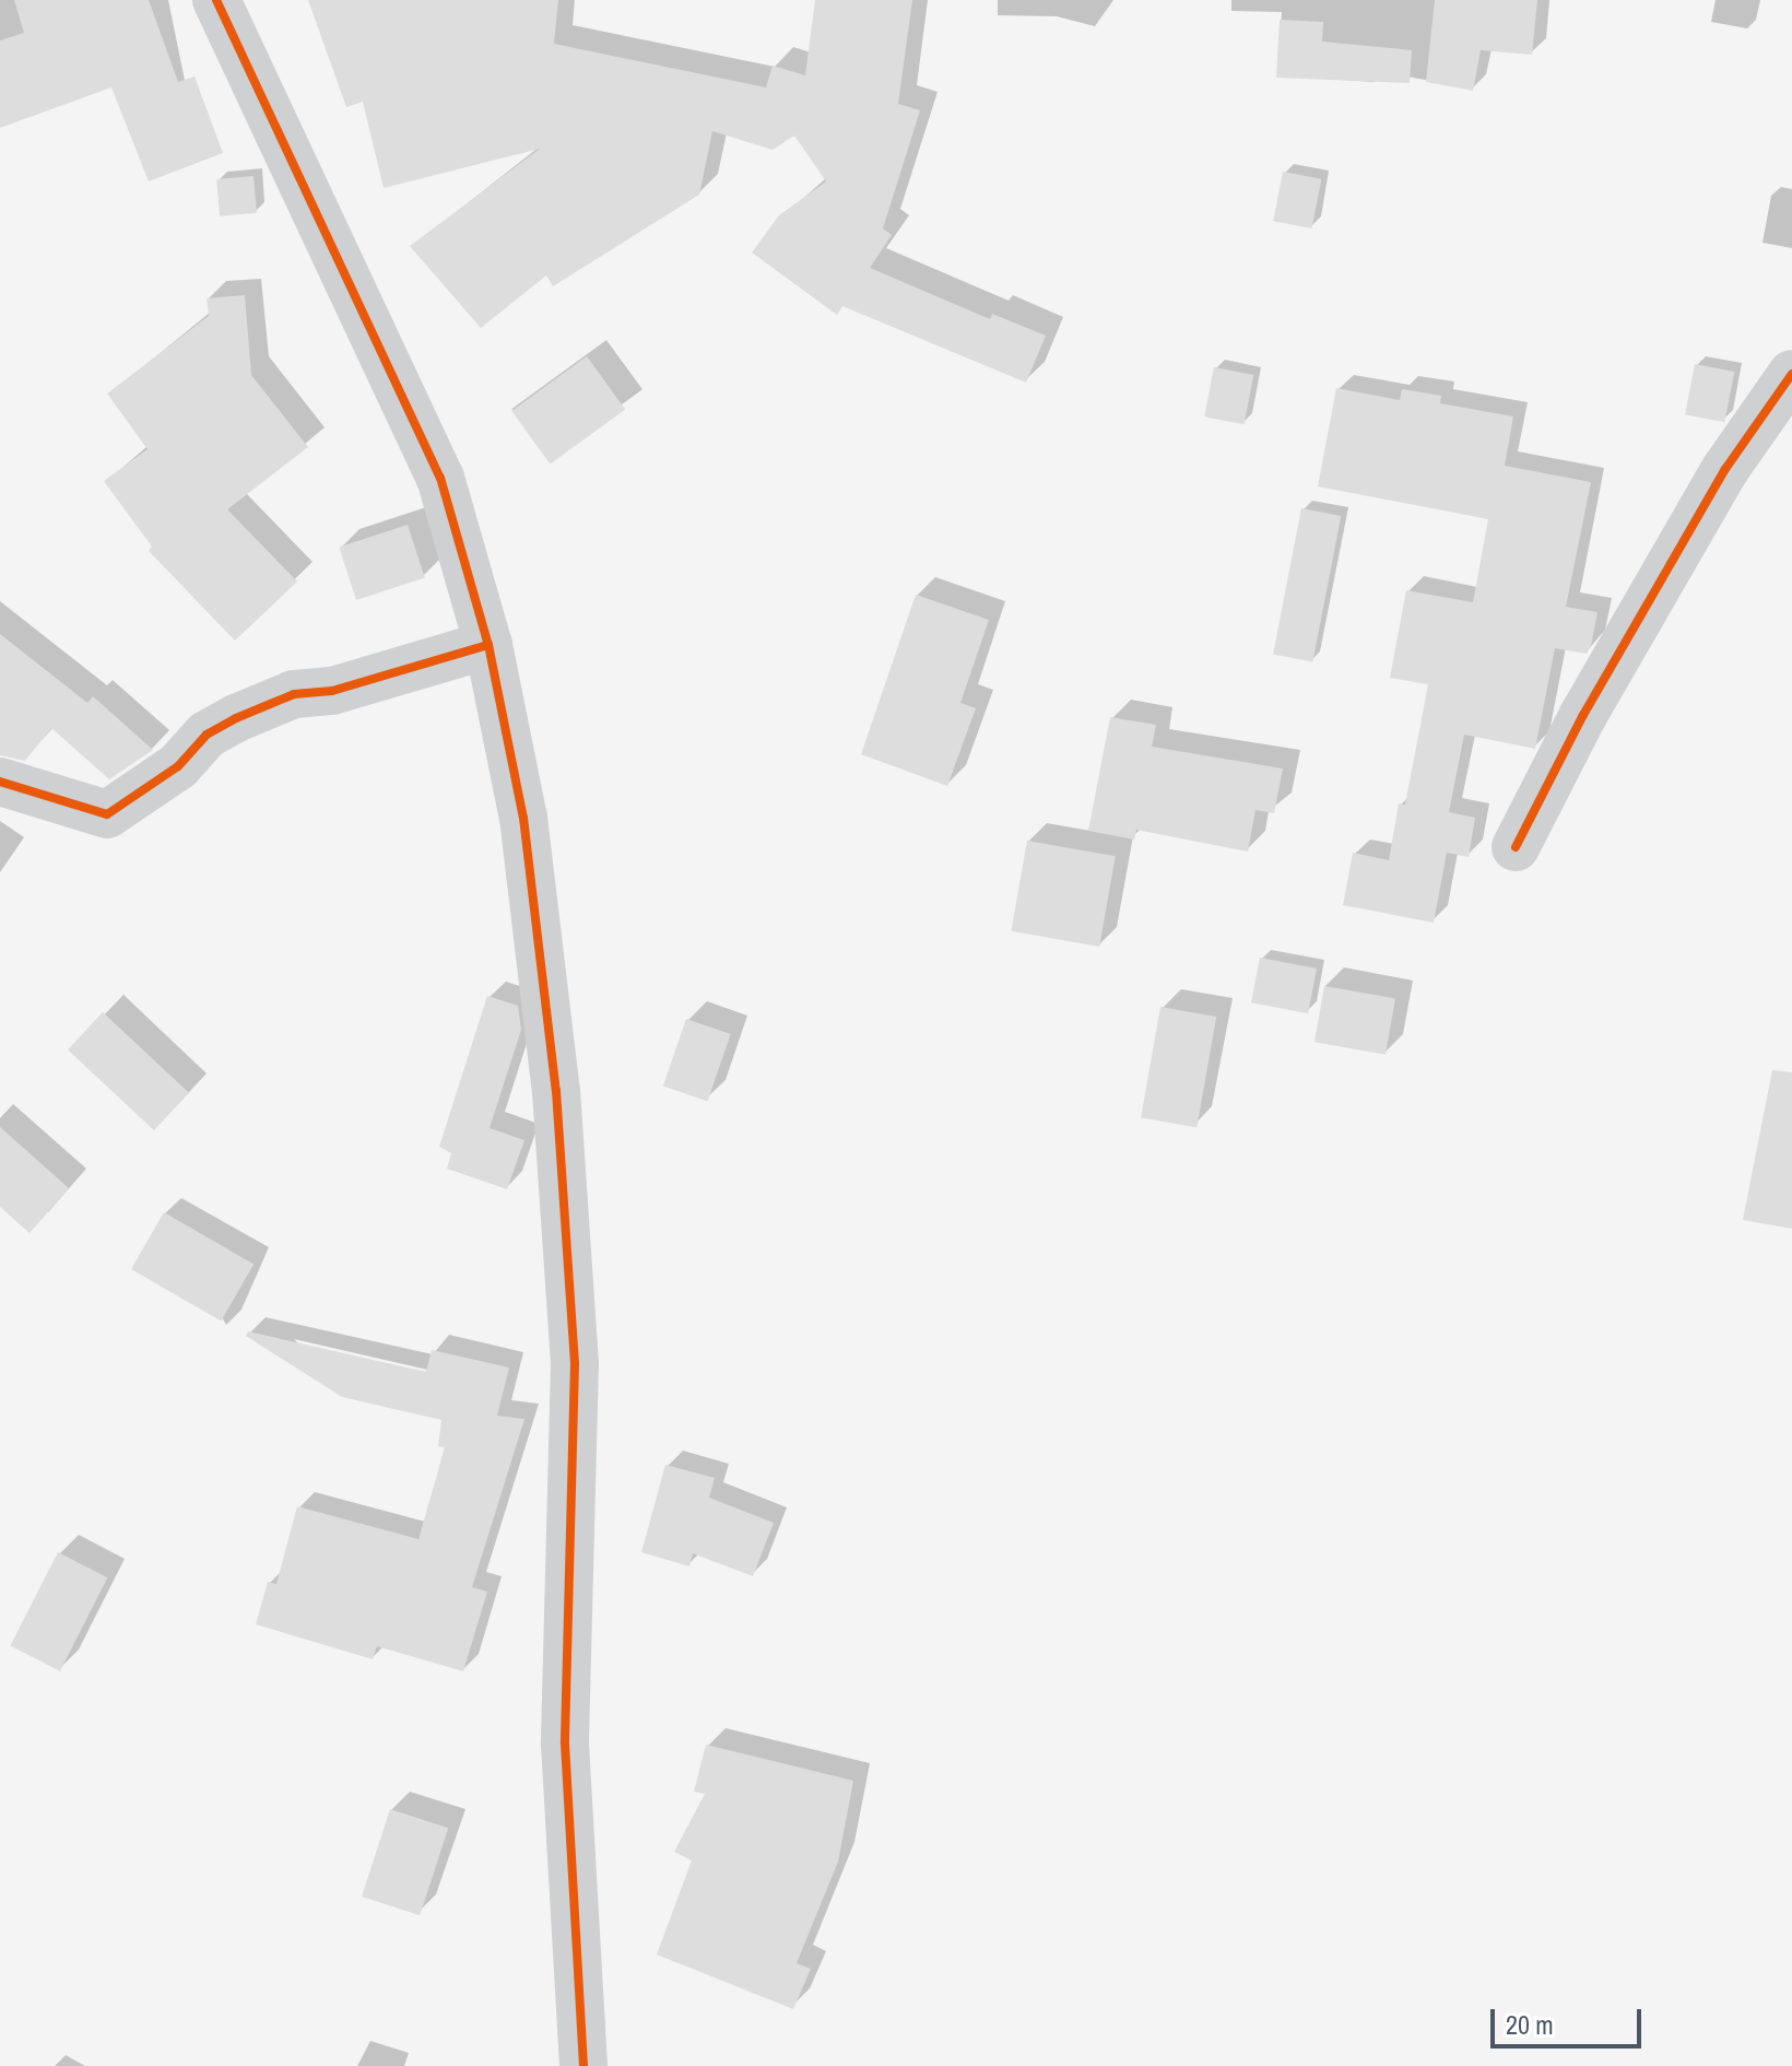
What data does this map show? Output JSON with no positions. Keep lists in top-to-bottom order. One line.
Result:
{"scale_bar":"20 m"}
